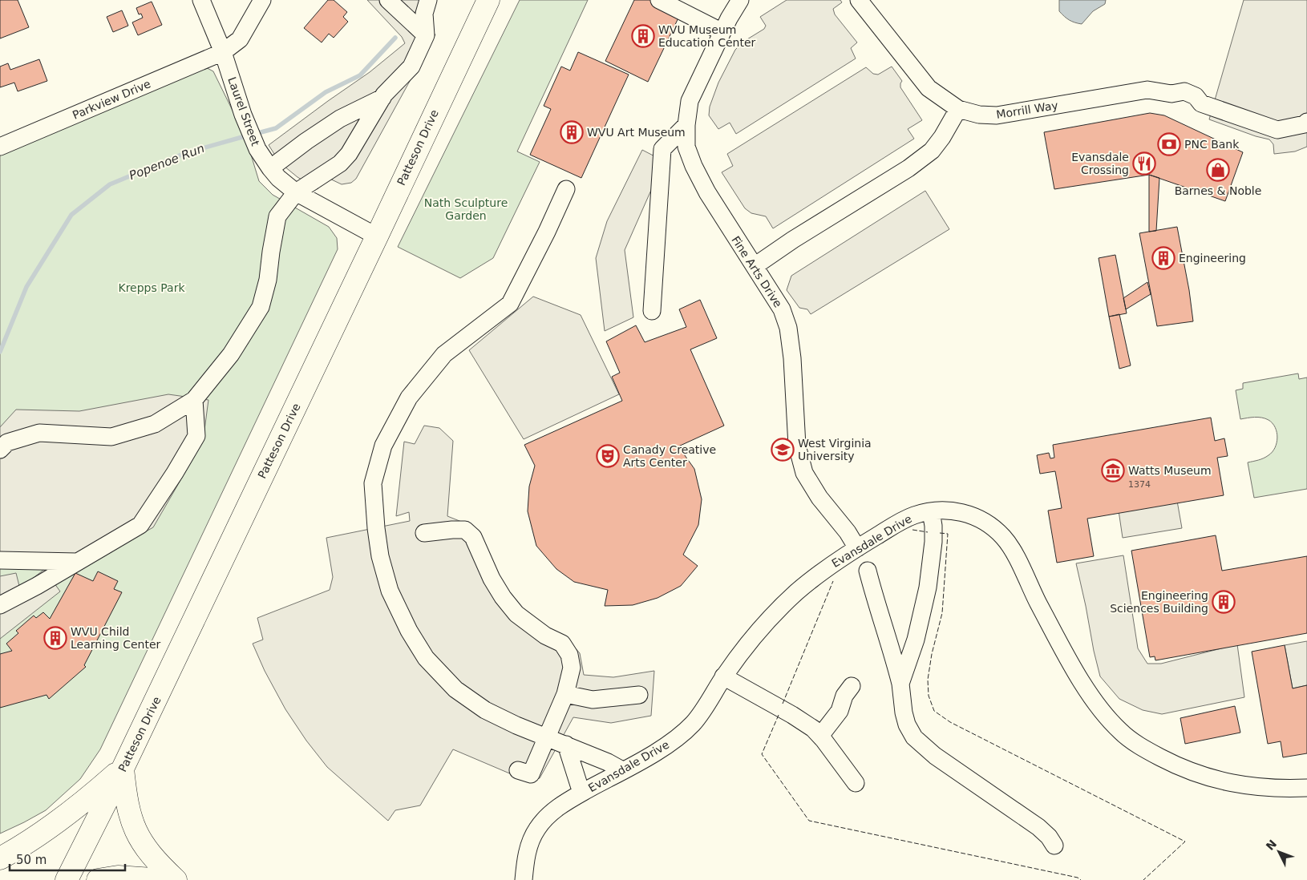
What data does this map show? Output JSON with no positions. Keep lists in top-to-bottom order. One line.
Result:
{"streets":{"main road":["Patteson Drive"],"street":["Parkview Drive","Morrill Way","Laurel Street","Fine Arts Drive","Evansdale Drive"]},"crossings":[["Parkview Drive","Laurel Street"],["Laurel Street","Patteson Drive"],["Fine Arts Drive","Evansdale Drive"]],"water":["Popenoe Run"],"parks":["Nath Sculpture Garden","Krepps Park"],"places":{"building":["WVU Museum Education Center","WVU Art Museum","Engineering","Engineering Sciences Building","WVU Child Learning Center"],"bank":["PNC Bank"],"restaurant":["Evansdale Crossing"],"shop":["Barnes & Noble"],"school or university":["West Virginia University"],"theatre":["Canady Creative Arts Center"],"museum":["Watts Museum"]},"house_numbers":["1374"],"scale_bar":"50 m","north":"top left"}
